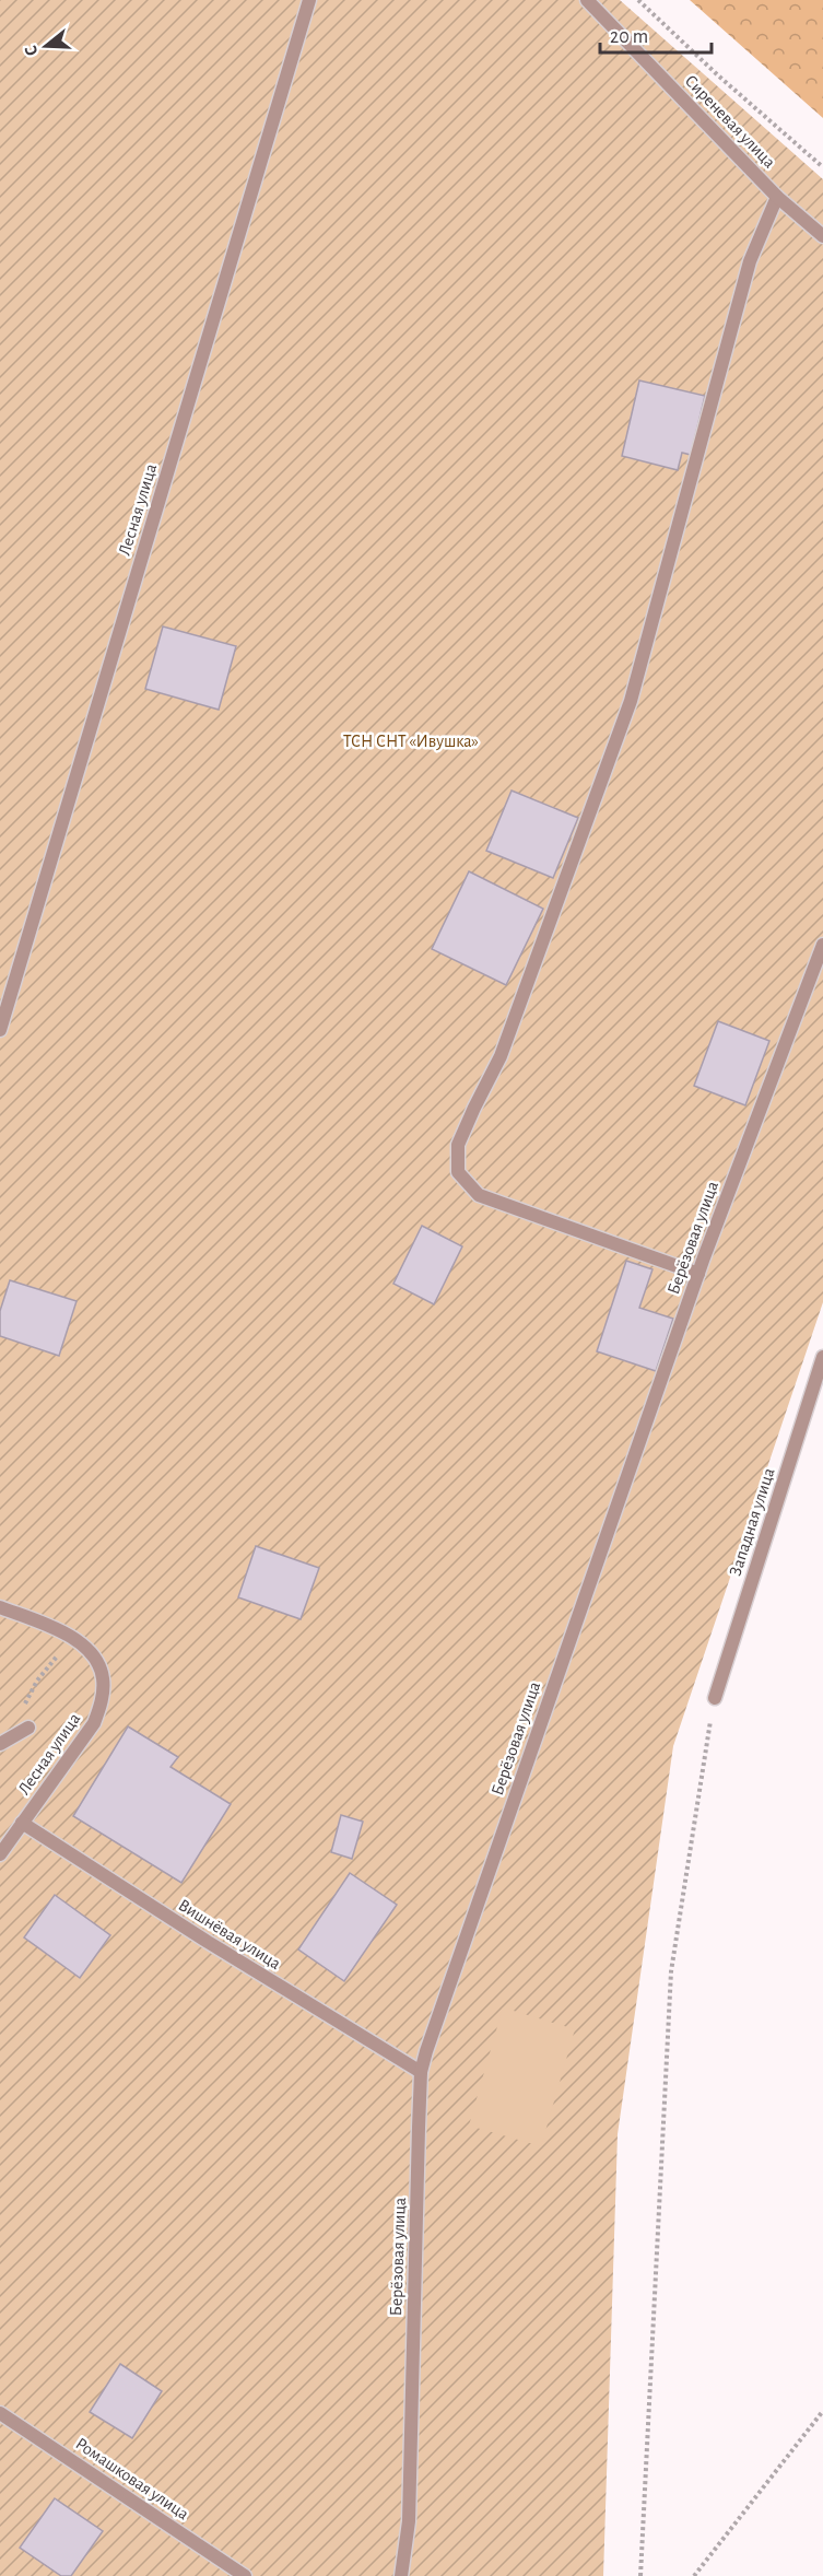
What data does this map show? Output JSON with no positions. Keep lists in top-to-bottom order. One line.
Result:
{"streets":{"street":["Сиреневая улица","Лесная улица","Берёзовая улица","Западная улица","Вишнёвая улица","Ромашковая улица"]},"crossings":[["Лесная улица","Вишнёвая улица"],["Берёзовая улица","Вишнёвая улица"]],"parks":["ТСН СНТ «Ивушка»"],"scale_bar":"20 m","north":"left"}
